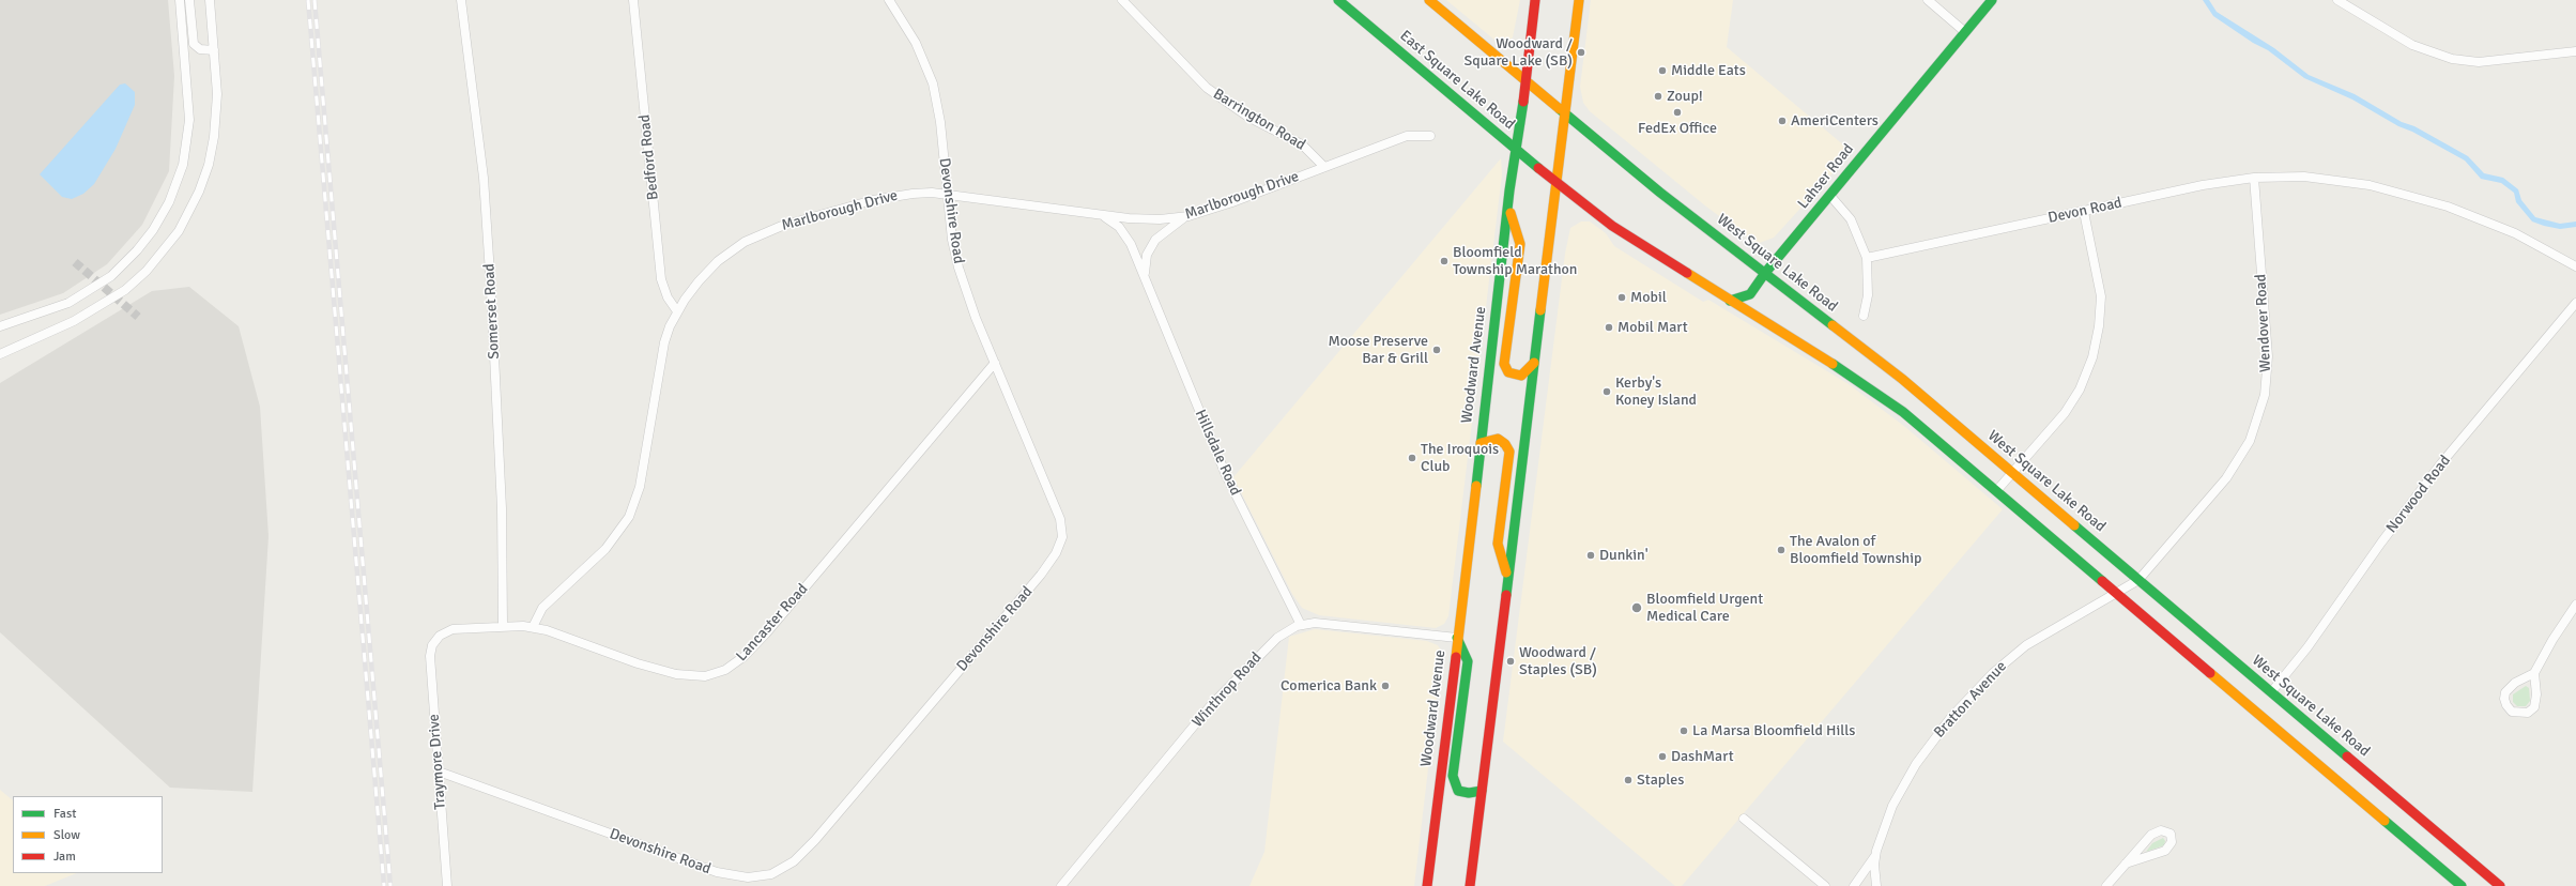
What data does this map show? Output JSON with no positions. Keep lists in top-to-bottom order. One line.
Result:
{"streets":{"main road":["East Square Lake Road","Lahser Road","West Square Lake Road","Woodward Avenue"],"street":["Barrington Road","Bedford Road","Marlborough Drive","Devonshire Road","Devon Road","Somerset Road","Wendover Road","Hillsdale Road","Norwood Road","Lancaster Road","Winthrop Road","Bratton Avenue","Traymore Drive"]},"crossings":[["East Square Lake Road","Woodward Avenue"],["Barrington Road","Marlborough Drive"],["Bedford Road","Marlborough Drive"],["Lahser Road","West Square Lake Road"],["Marlborough Drive","Devonshire Road"],["Marlborough Drive","Hillsdale Road"],["Marlborough Drive","Lancaster Road"],["Devonshire Road","Lancaster Road"],["Devonshire Road","Traymore Drive"],["Devon Road","Wendover Road"],["West Square Lake Road","Wendover Road"],["West Square Lake Road","Norwood Road"],["Somerset Road","Lancaster Road"],["Wendover Road","Bratton Avenue"],["Woodward Avenue","Winthrop Road"],["Hillsdale Road","Winthrop Road"],["Lancaster Road","Traymore Drive"]],"places":["Woodward / Square Lake (SB)","Middle Eats","Zoup!","FedEx Office","AmeriCenters","Bloomfield Township Marathon","Mobil","Mobil Mart","Moose Preserve Bar & Grill","Kerby's Koney Island","The Iroquois Club","The Avalon of Bloomfield Township","Dunkin'","Bloomfield Urgent Medical Care","Woodward / Staples (SB)","Comerica Bank","La Marsa Bloomfield Hills","DashMart","Staples"],"legend":["Fast","Slow","Jam"]}
